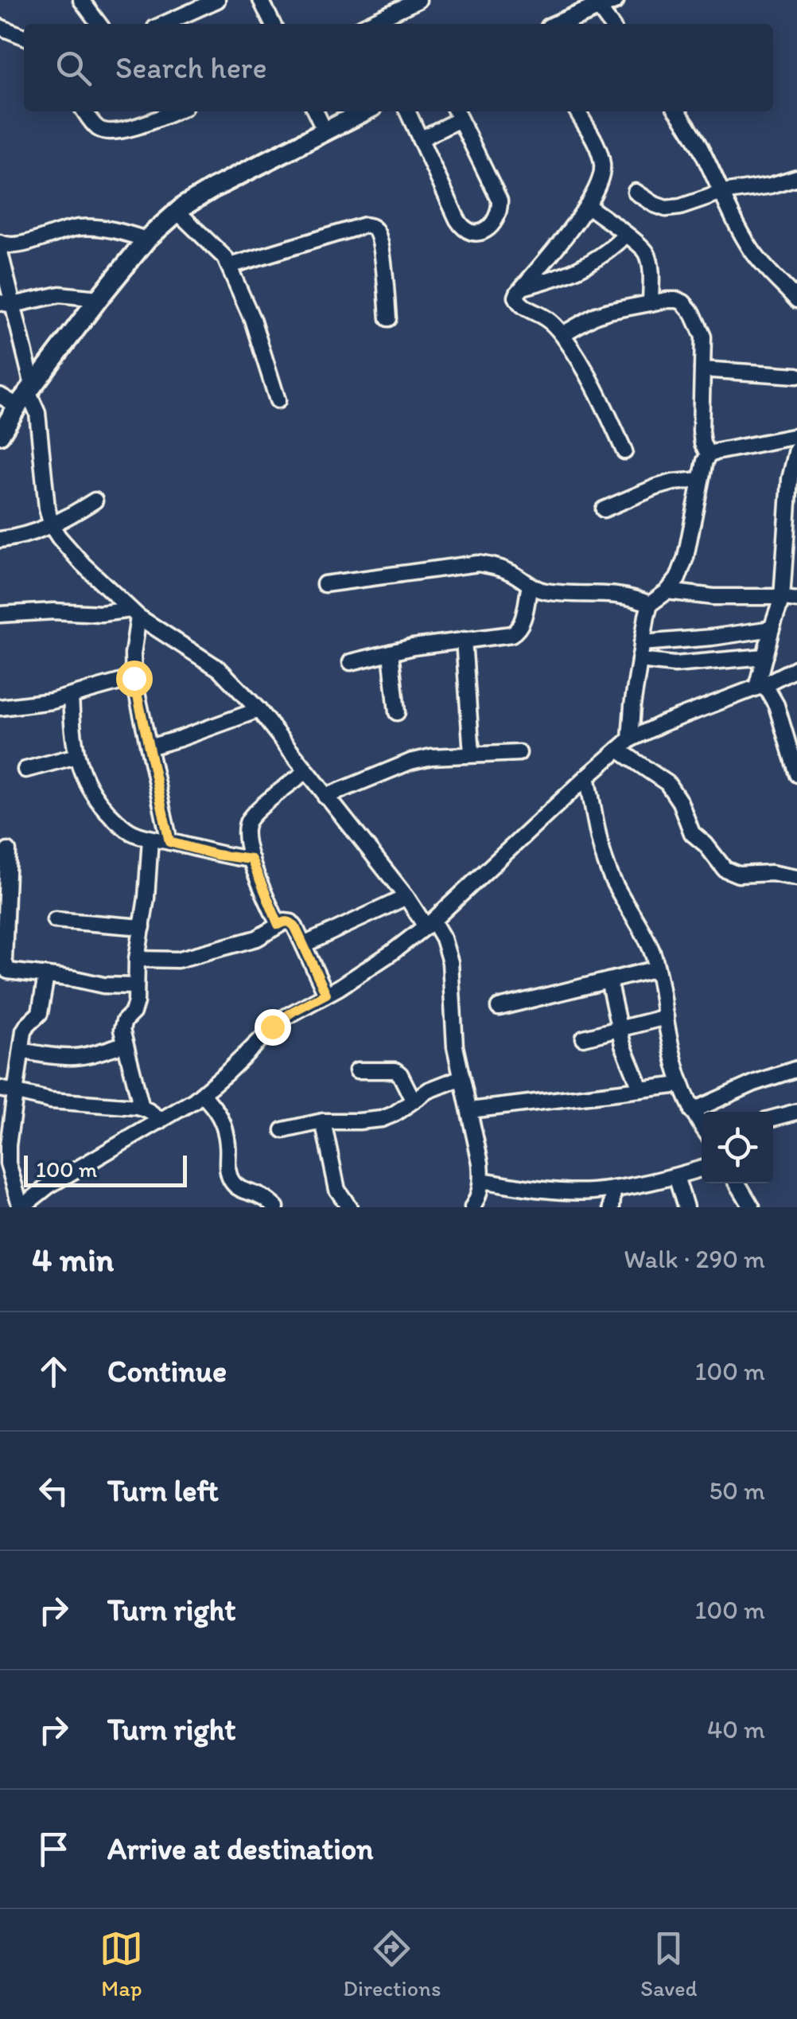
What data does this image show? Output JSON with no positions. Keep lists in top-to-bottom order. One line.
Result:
{"scale_bar":"100 m","page":{"search":"Search here","scale":"100 m","heading":["4 min","Walk · 290 m"],"list":[["Continue","100 m"],["Turn left","50 m"],["Turn right","100 m"],["Turn right","40 m"],"Arrive at destination"],"nav":["Map","Directions","Saved"]}}
